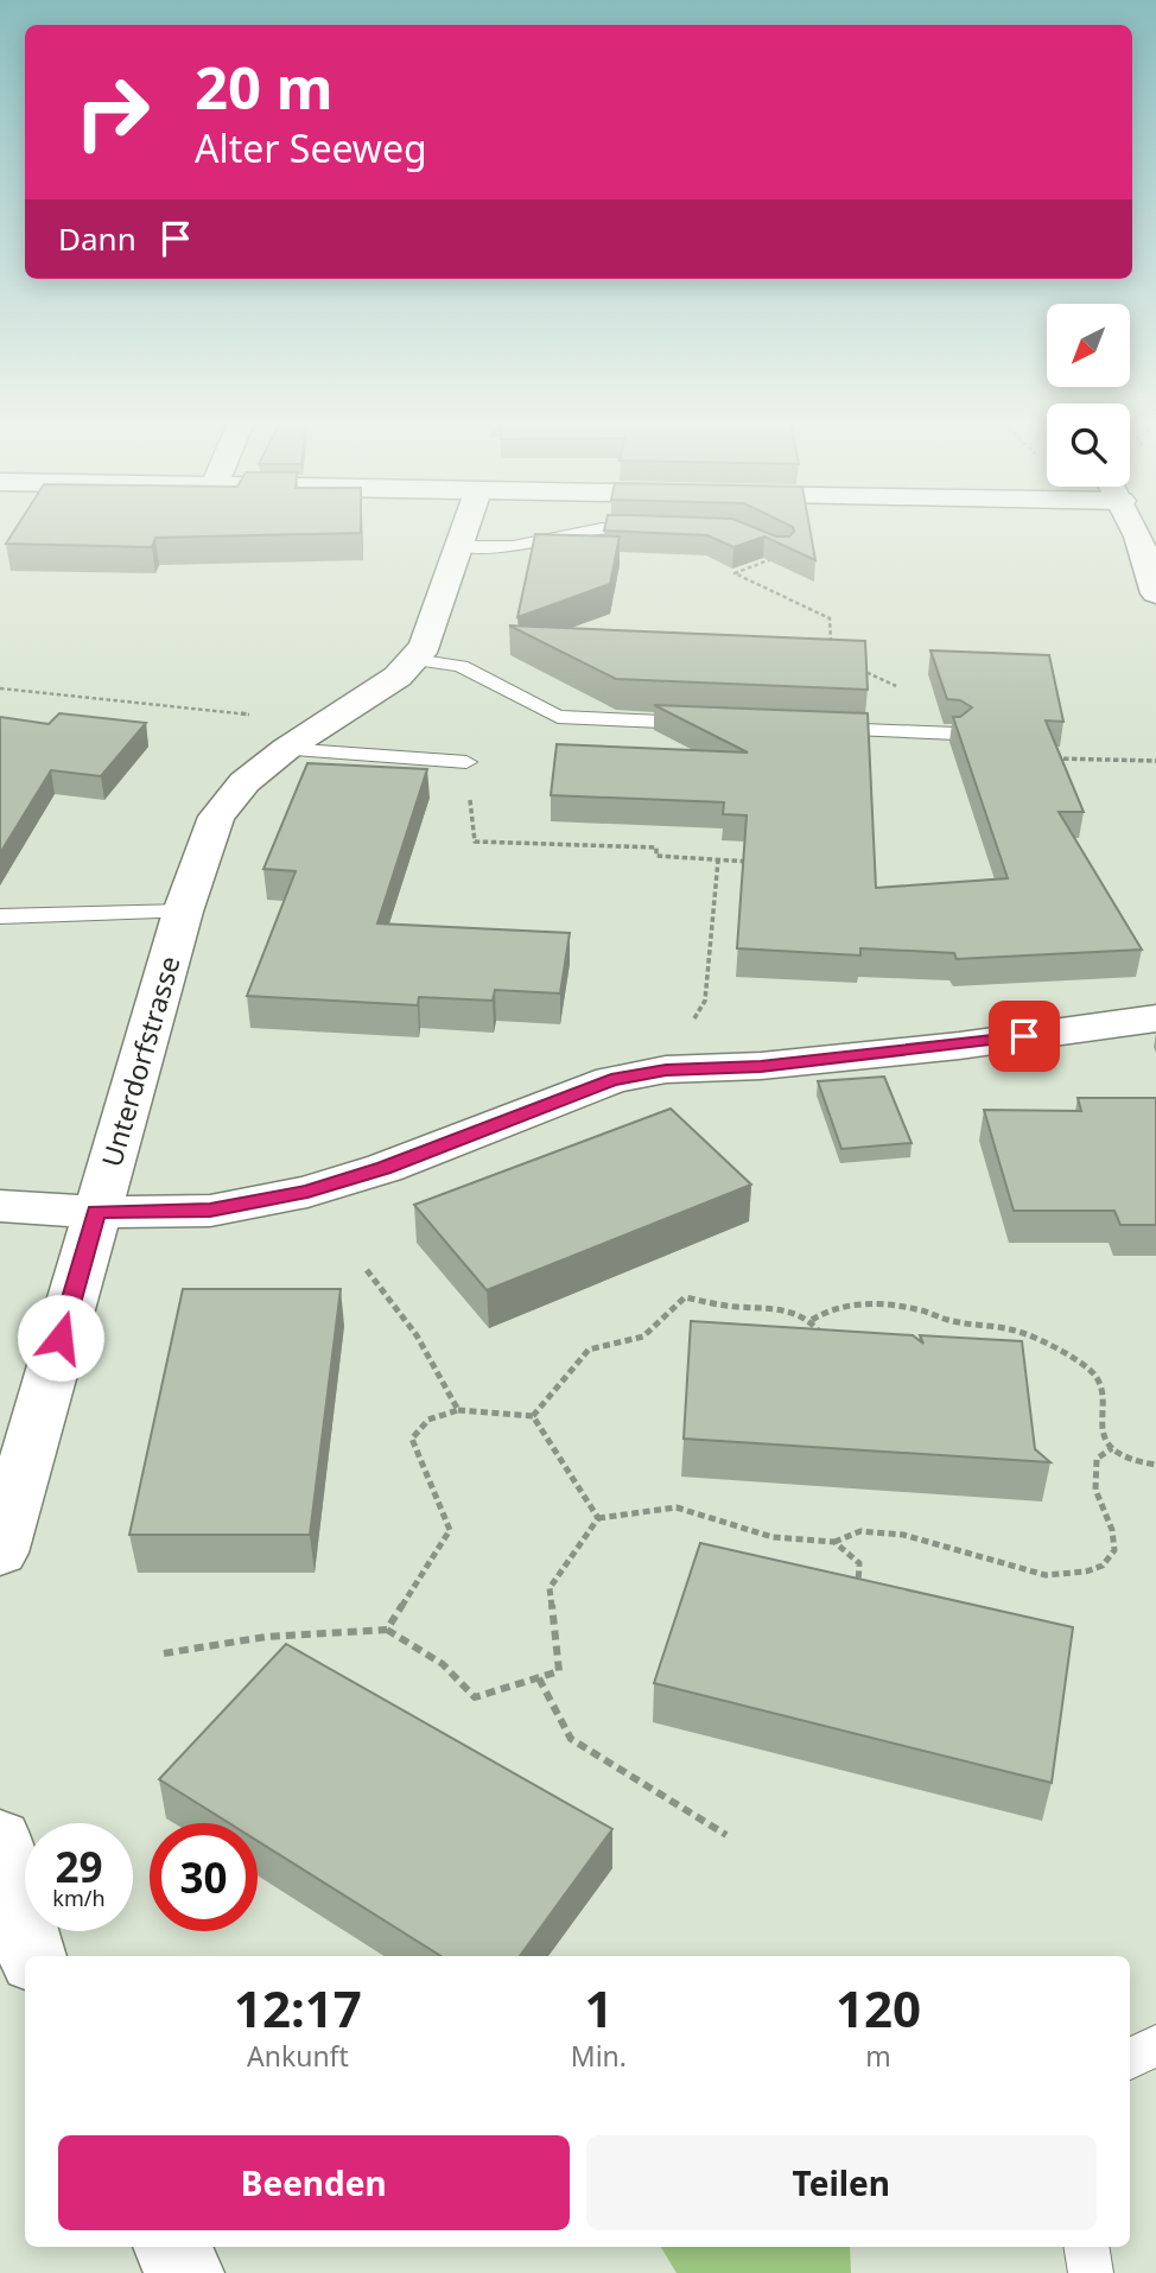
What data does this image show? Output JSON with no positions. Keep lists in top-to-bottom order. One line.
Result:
{"streets":{"street":["Unterdorfstrasse"]},"north":"bottom left","page":{"turn":["20 m","Alter Seeweg"],"then":"Dann","speed":"29 km/h","limit":"30","eta":["12:17","Ankunft","1","Min.","120","m"],"buttons":["Beenden","Teilen"]}}
